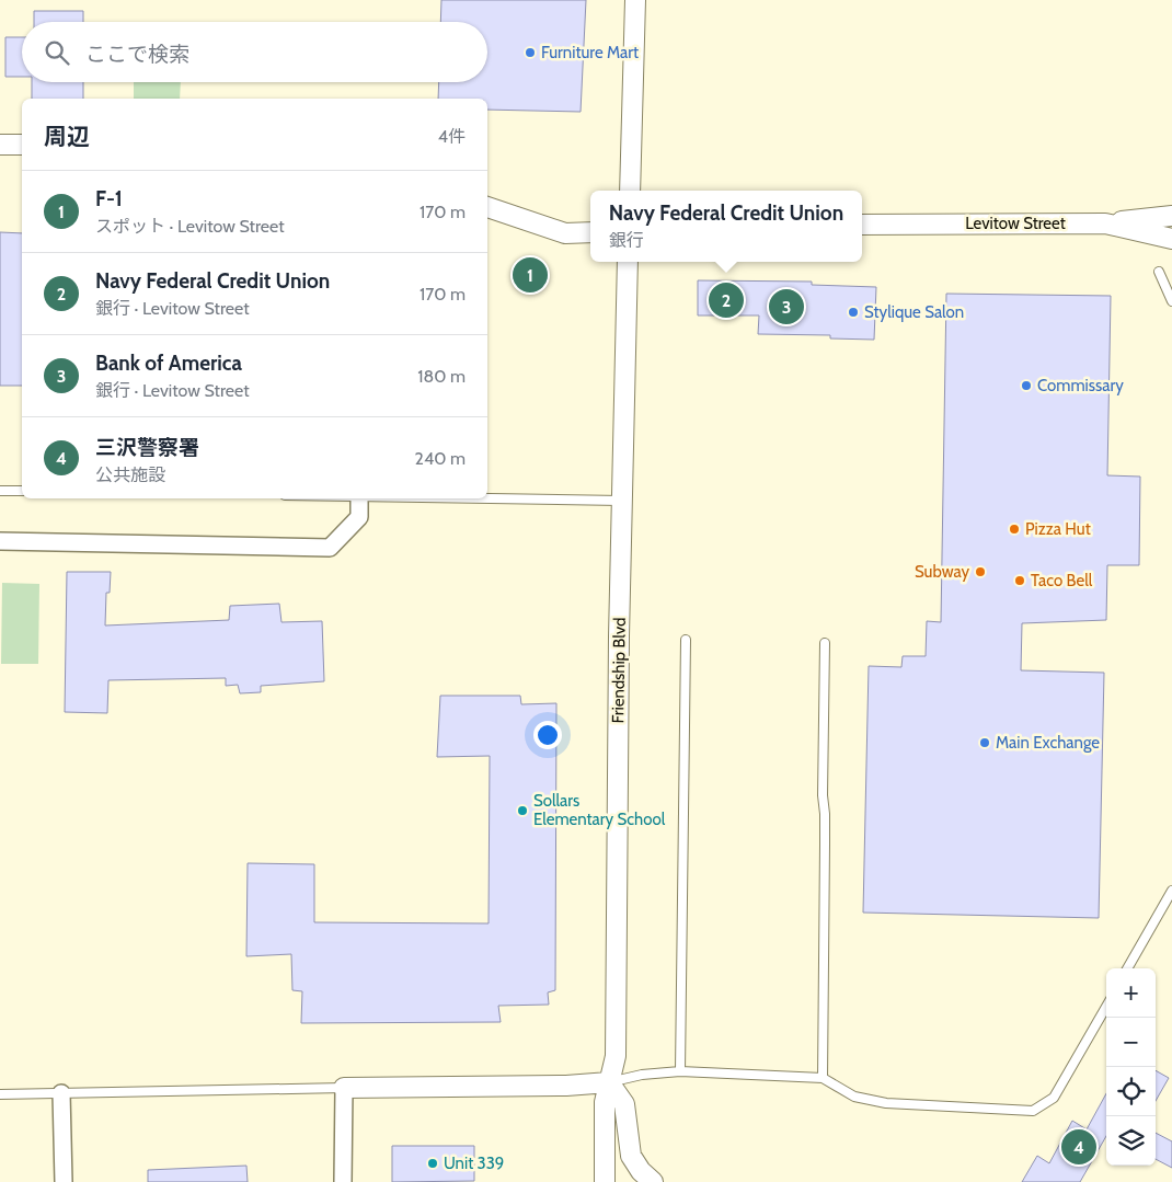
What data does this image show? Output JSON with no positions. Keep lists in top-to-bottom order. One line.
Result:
{"streets":{"street":["Levitow Street","Friendship Blvd"]},"places":["Furniture Mart","Stylique Salon","Commissary","Pizza Hut","Subway","Taco Bell","Main Exchange","Sollars Elementary School","Unit 339"],"page":{"search":"ここで検索","heading":["周辺","4件"],"list":[{"mark":"1","name":"F-1","note":"スポット · Levitow Street","value":"170 m"},{"mark":"2","name":"Navy Federal Credit Union","note":"銀行 · Levitow Street","value":"170 m"},{"mark":"3","name":"Bank of America","note":"銀行 · Levitow Street","value":"180 m"},{"mark":"4","name":"三沢警察署","note":"公共施設","value":"240 m"}],"popup":["Navy Federal Credit Union","銀行"],"pins":["1","2","3","4"],"map_buttons":["+","−"]}}
